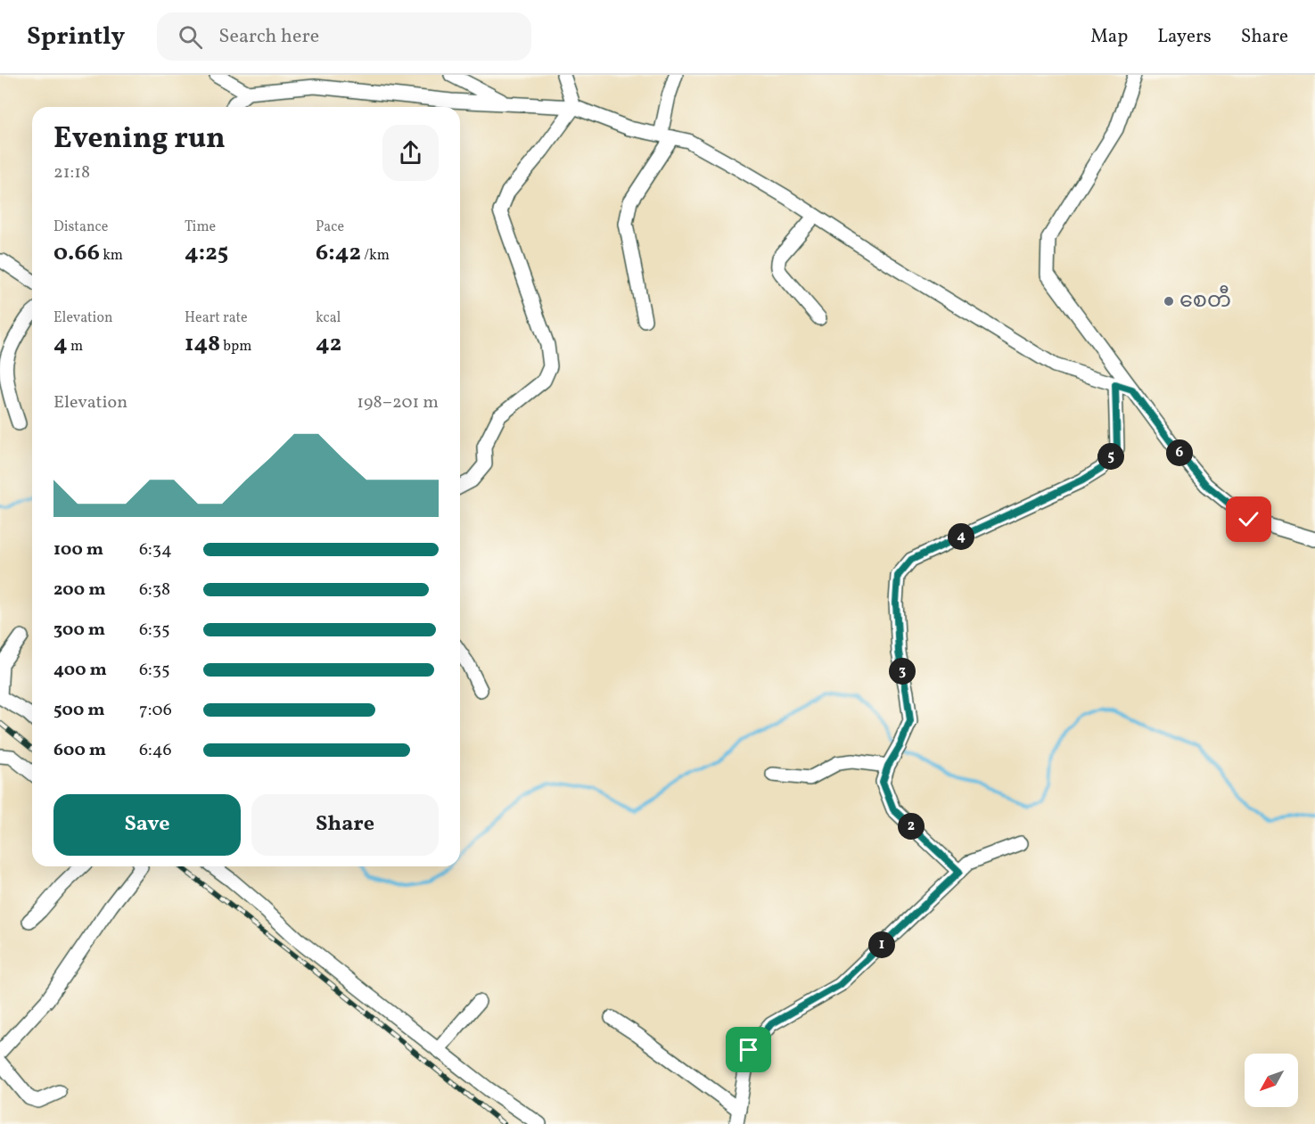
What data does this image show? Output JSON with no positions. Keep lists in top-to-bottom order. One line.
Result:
{"places":["စေတီ"],"north":"bottom left","page":{"header":"Sprintly","search":"Search here","nav":["Map","Layers","Share"],"heading":["Evening run","21:18"],"stats":[["Distance","0.66 km"],["Time","4:25"],["Pace","6:42 /km"],["Elevation","4 m"],["Heart rate","148 bpm"],["kcal","42"]],"chart":["Elevation","198–201 m"],"pins":["6","5","4","3","2","1"],"list":[{"name":"100 m","note":"6:34"},{"name":"200 m","note":"6:38"},{"name":"300 m","note":"6:35"},{"name":"400 m","note":"6:35"},{"name":"500 m","note":"7:06"},{"name":"600 m","note":"6:46"}],"buttons":["Save","Share"]}}
